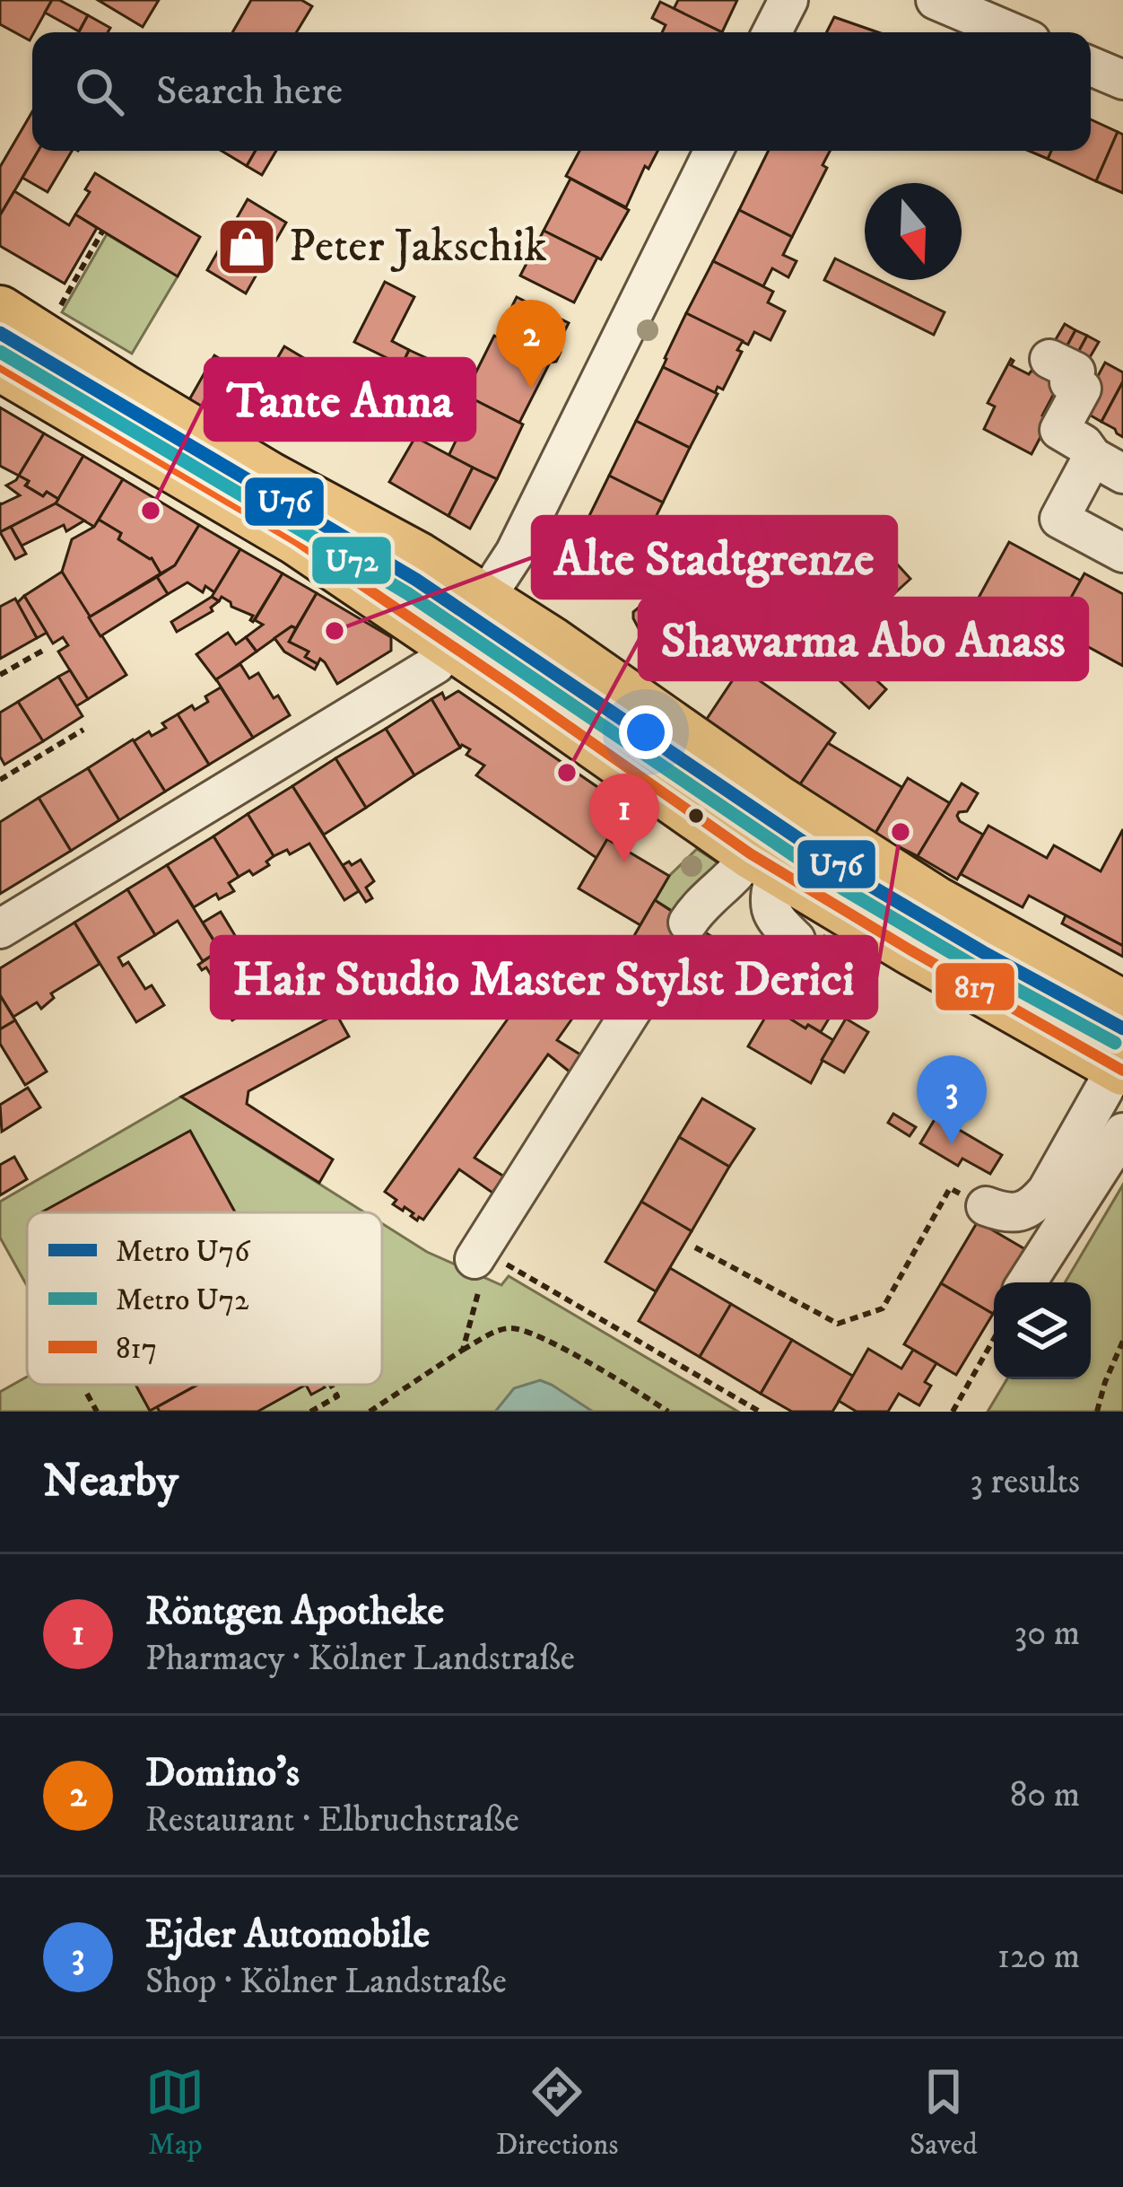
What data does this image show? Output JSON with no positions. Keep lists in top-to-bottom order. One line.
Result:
{"places":{"shop":["Peter Jakschik"],"other":["Tante Anna","Alte Stadtgrenze","Shawarma Abo Anass","Hair Studio Master Stylst Derici"]},"lines":["metro line U76","metro line U72","transit line 817"],"legend":["Metro U76","Metro U72","817"],"north":"bottom","page":{"search":"Search here","pins":["2","1","3"],"heading":["Nearby","3 results"],"list":[{"mark":"1","name":"Röntgen Apotheke","note":"Pharmacy · Kölner Landstraße","value":"30 m"},{"mark":"2","name":"Domino's","note":"Restaurant · Elbruchstraße","value":"80 m"},{"mark":"3","name":"Ejder Automobile","note":"Shop · Kölner Landstraße","value":"120 m"}],"nav":["Map","Directions","Saved"]}}
